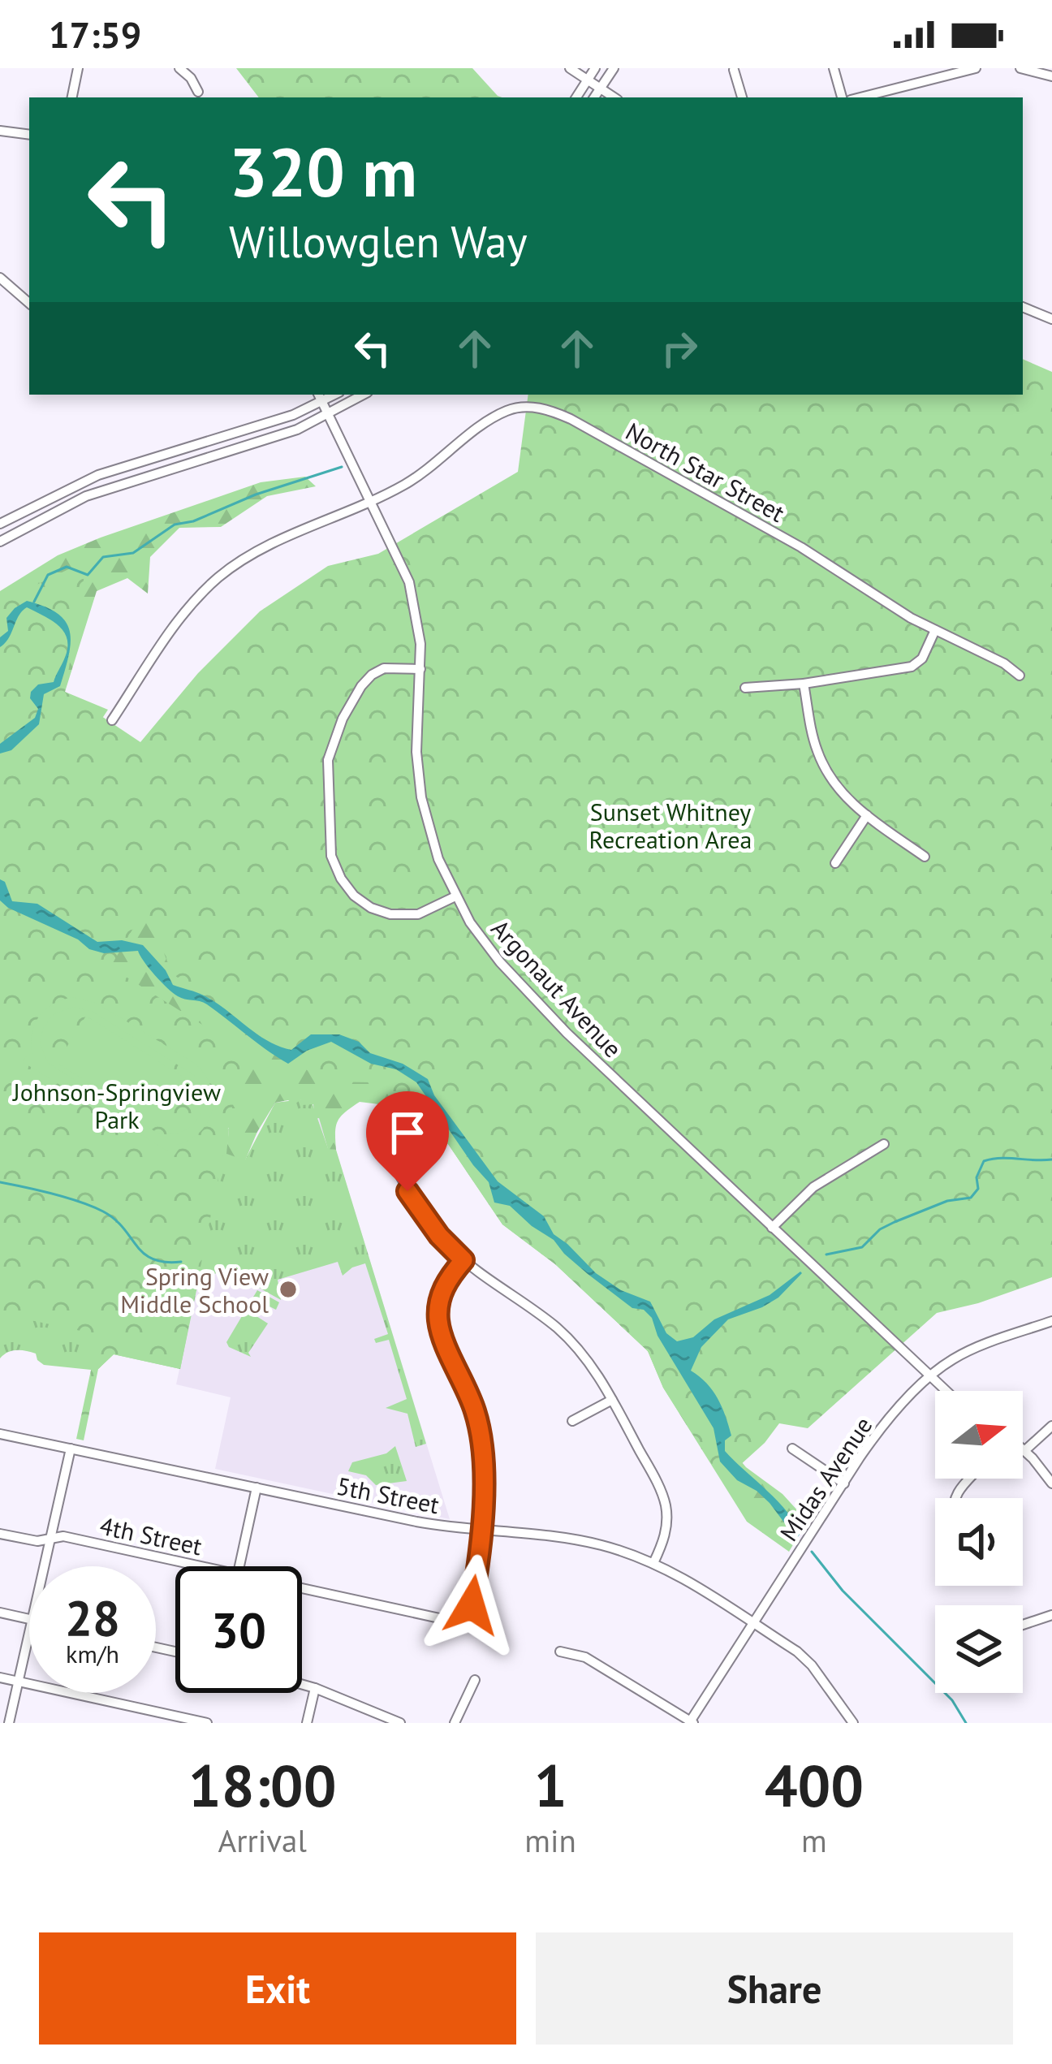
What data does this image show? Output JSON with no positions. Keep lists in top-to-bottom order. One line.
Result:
{"streets":{"street":["North Star Street","Argonaut Avenue","Midas Avenue","5th Street","4th Street"]},"crossings":[["North Star Street","Argonaut Avenue"],["Argonaut Avenue","Midas Avenue"],["Midas Avenue","5th Street"],["5th Street","4th Street"]],"parks":["Sunset Whitney Recreation Area","Johnson-Springview Park"],"places":["Spring View Middle School"],"north":"right","page":{"status":"17:59","turn":["320 m","Willowglen Way"],"speed":"28 km/h","limit":"30","eta":["18:00","Arrival","1","min","400","m"],"buttons":["Exit","Share"]}}
